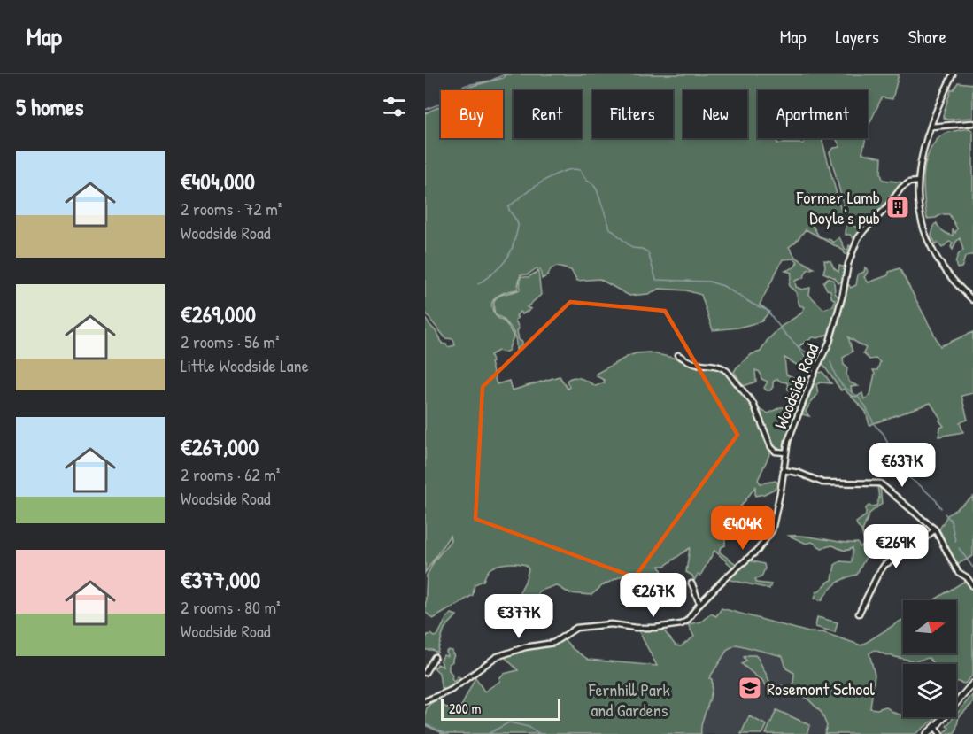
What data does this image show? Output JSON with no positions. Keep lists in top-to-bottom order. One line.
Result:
{"streets":{"street":["Woodside Road"]},"parks":["Fernhill Park and Gardens"],"places":{"building":["Former Lamb Doyle's pub"],"school or university":["Rosemont School"]},"scale_bar":"200 m","north":"right","page":{"header":"Map","nav":["Map","Layers","Share"],"heading":"5 homes","chip":["Buy","Rent","Filters","New","Apartment"],"list":[{"name":"€404,000","note":"2 rooms · 72 m² · Woodside Road"},{"name":"€269,000","note":"2 rooms · 56 m² · Little Woodside Lane"},{"name":"€267,000","note":"2 rooms · 62 m² · Woodside Road"},{"name":"€377,000","note":"2 rooms · 80 m² · Woodside Road"}],"price":["€637K","€404K","€269K","€267K","€377K"],"scale":"200 m"}}
